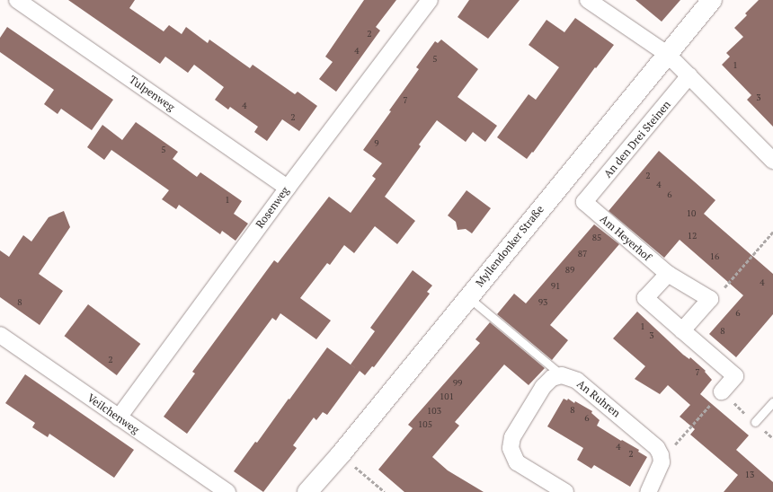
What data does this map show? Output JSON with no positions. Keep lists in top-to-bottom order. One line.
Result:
{"streets":{"street":["Tulpenweg","An den Drei Steinen","Rosenweg","Am Heyerhof","Myllendonker Straße","An Ruhren","Veilchenweg"]},"crossings":[["Tulpenweg","Rosenweg"],["An den Drei Steinen","Am Heyerhof"],["Rosenweg","Veilchenweg"]],"house_numbers":["2","4","5","1","3","7","4","2","9","5","2","4","6","1","10","12","85","87","16","89","4","91","8","93","6","1","8","3","2","7","99","101","8","103","6","105","4","2","13"]}
